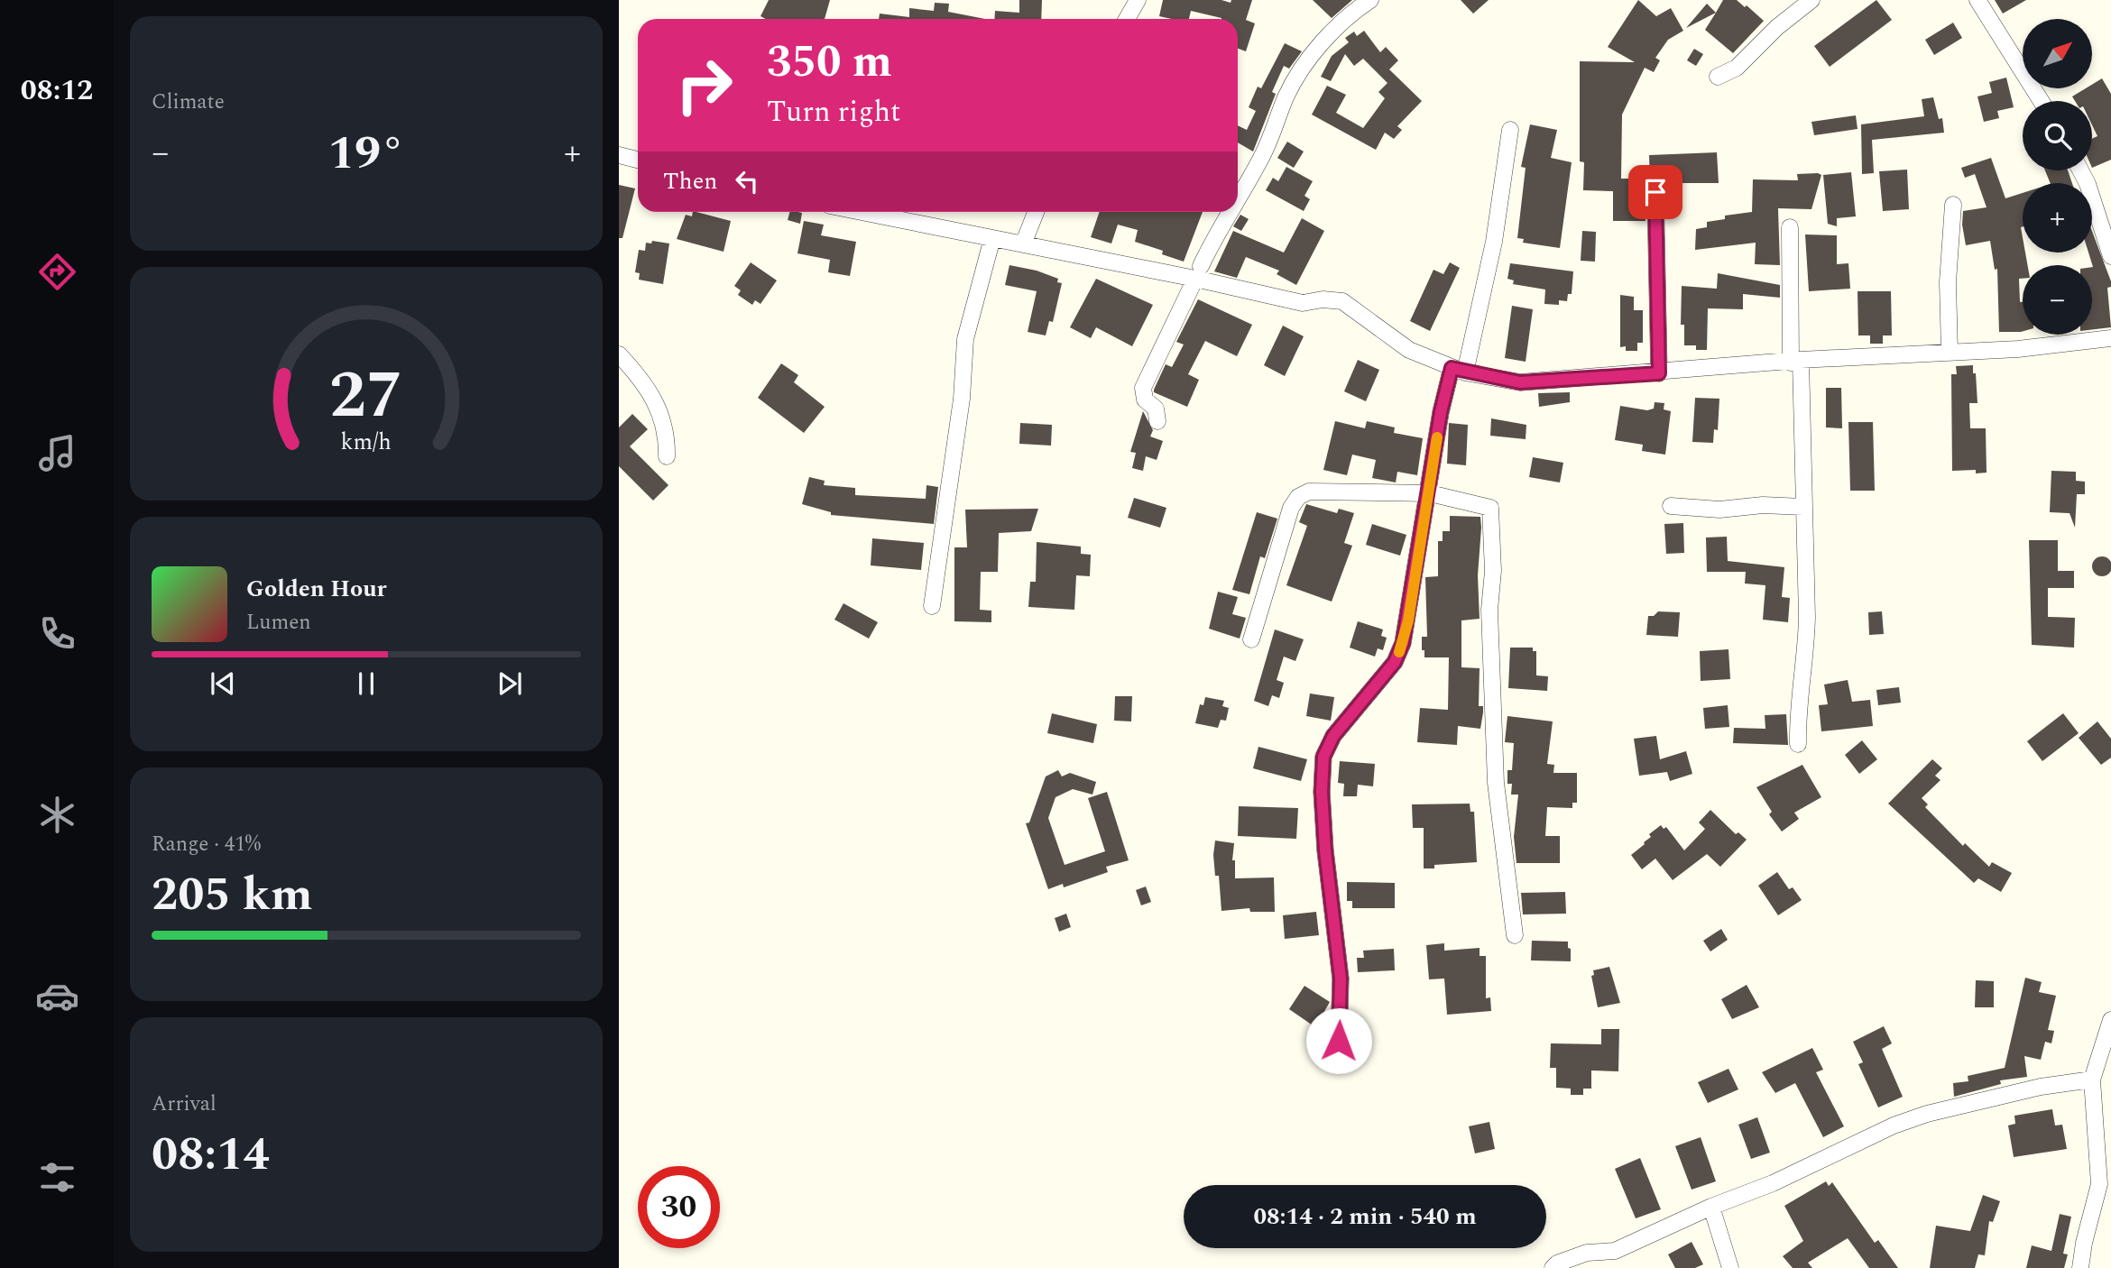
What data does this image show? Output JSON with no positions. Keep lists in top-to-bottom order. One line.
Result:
{"north":"top right","page":{"tabs":"08:12","tile":["Climate",["Range · 41%","205 km"],["Arrival","08:14"]],"map_buttons":["+","−"],"turn":["350 m","Turn right"],"heat":["−","19°","+"],"then":"Then","song":["Golden Hour","Lumen"],"limit":"30","trip":"08:14 · 2 min · 540 m","gauge":["27","km/h"]}}
